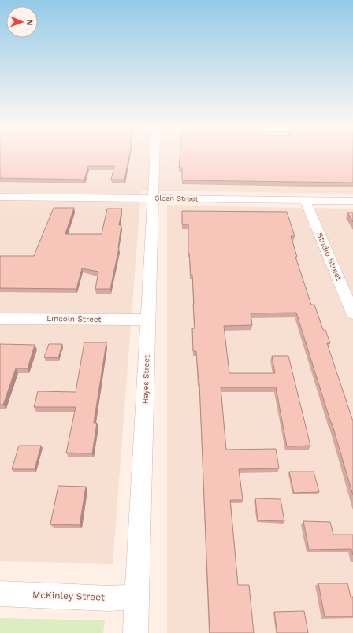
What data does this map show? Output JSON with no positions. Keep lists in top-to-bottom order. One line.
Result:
{"streets":{"street":["Sloan Street","Studio Street","Lincoln Street","Hayes Street","McKinley Street"]},"crossings":[["Sloan Street","Studio Street"],["Sloan Street","Hayes Street"],["Lincoln Street","Hayes Street"],["Hayes Street","McKinley Street"]],"north":"right"}
